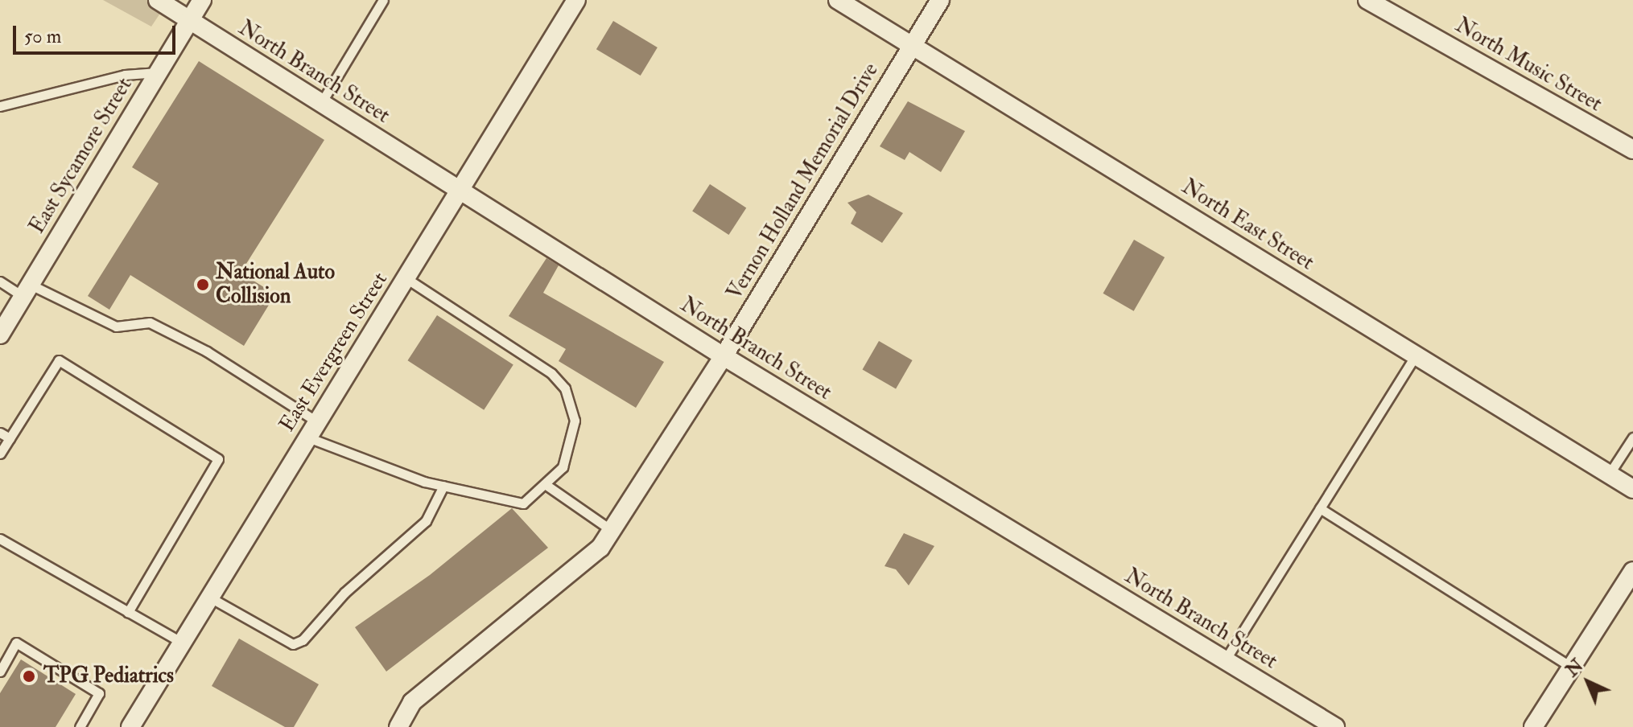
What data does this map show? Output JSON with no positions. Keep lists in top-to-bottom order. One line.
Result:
{"streets":{"street":["North Music Street","North Branch Street","East Sycamore Street","Vernon Holland Memorial Drive","North East Street","East Evergreen Street"]},"crossings":[["North Branch Street","East Sycamore Street"],["North Branch Street","Vernon Holland Memorial Drive"],["North Branch Street","East Evergreen Street"],["Vernon Holland Memorial Drive","North East Street"]],"places":["National Auto Collision","TPG Pediatrics"],"scale_bar":"50 m","north":"top left"}
